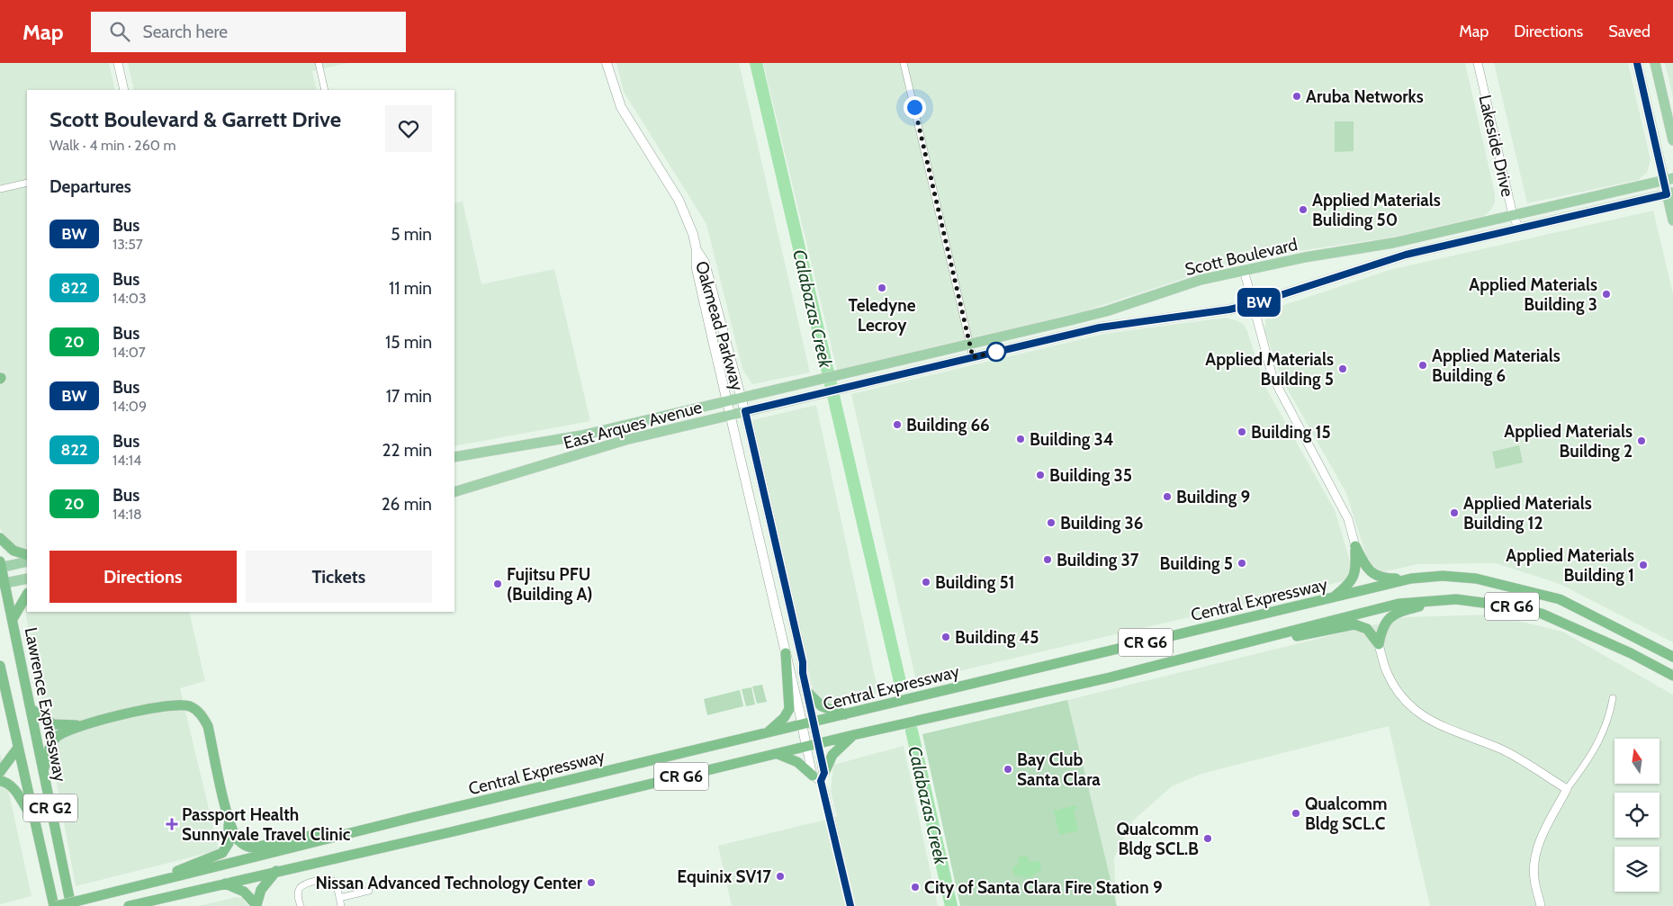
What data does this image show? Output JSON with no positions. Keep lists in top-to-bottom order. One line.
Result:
{"streets":{"highway":["Central Expressway","CR G6","Lawrence Expressway","CR G2"],"main road":["Scott Boulevard","Oakmead Parkway","East Arques Avenue"],"street":["Lakeside Drive"]},"crossings":[["Lakeside Drive","Scott Boulevard"],["Scott Boulevard","East Arques Avenue"],["Oakmead Parkway","East Arques Avenue"],["Oakmead Parkway","Central Expressway"],["Oakmead Parkway","CR G6"],["Central Expressway","Lawrence Expressway"]],"water":["Calabazas Creek"],"places":{"other":["Aruba Networks","Applied Materials Buliding 50","Teledyne Lecroy","Applied Materials Building 3","Applied Materials Building 6","Applied Materials Building 5","Building 66","Building 15","Building 34","Applied Materials Building 2","Building 35","Building 9","Applied Materials Building 12","Building 36","Building 37","Building 5","Applied Materials Building 1","Building 51","Fujitsu PFU (Building A)","Building 45","Bay Club Santa Clara","Qualcomm Bldg SCL.C","Qualcomm Bldg SCL.B","Equinix SV17","Nissan Advanced Technology Center","City of Santa Clara Fire Station 9"],"health":["Passport Health Sunnyvale Travel Clinic"]},"lines":["bus line BW"],"north":"top","page":{"header":"Map","search":"Search here","nav":["Map","Directions","Saved"],"on_map":"BW","heading":[["Scott Boulevard & Garrett Drive","Walk · 4 min · 260 m"],"Departures"],"list":[{"mark":"BW","name":"Bus","note":"13:57","value":"5 min"},{"mark":"822","name":"Bus","note":"14:03","value":"11 min"},{"mark":"20","name":"Bus","note":"14:07","value":"15 min"},{"mark":"BW","name":"Bus","note":"14:09","value":"17 min"},{"mark":"822","name":"Bus","note":"14:14","value":"22 min"},{"mark":"20","name":"Bus","note":"14:18","value":"26 min"}],"buttons":["Directions","Tickets"]}}
